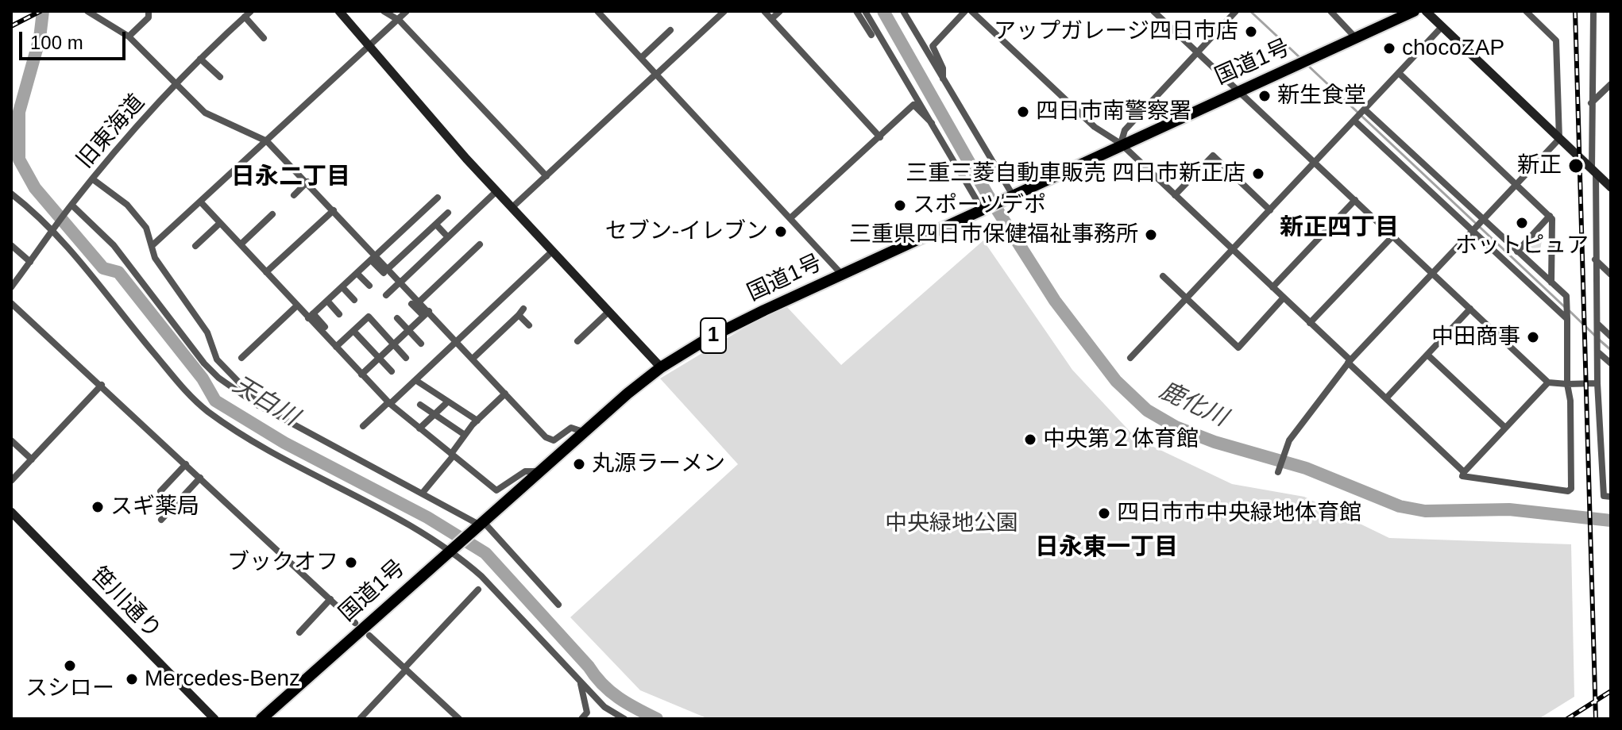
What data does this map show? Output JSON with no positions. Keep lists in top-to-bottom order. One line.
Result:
{"streets":{"highway":["国道1号","1"],"street":["旧東海道","笹川通り"]},"districts":["日永二丁目","新正四丁目","日永東一丁目"],"water":["天白川","鹿化川"],"parks":["中央緑地公園"],"places":["アップガレージ四日市店","chocoZAP","新生食堂","四日市南警察署","新正","三重三菱自動車販売 四日市新正店","スポーツデポ","ホットピュア","セブン-イレブン","三重県四日市保健福祉事務所","中田商事","中央第２体育館","丸源ラーメン","スギ薬局","四日市市中央緑地体育館","ブックオフ","スシロー","Mercedes-Benz"],"scale_bar":"100 m"}
